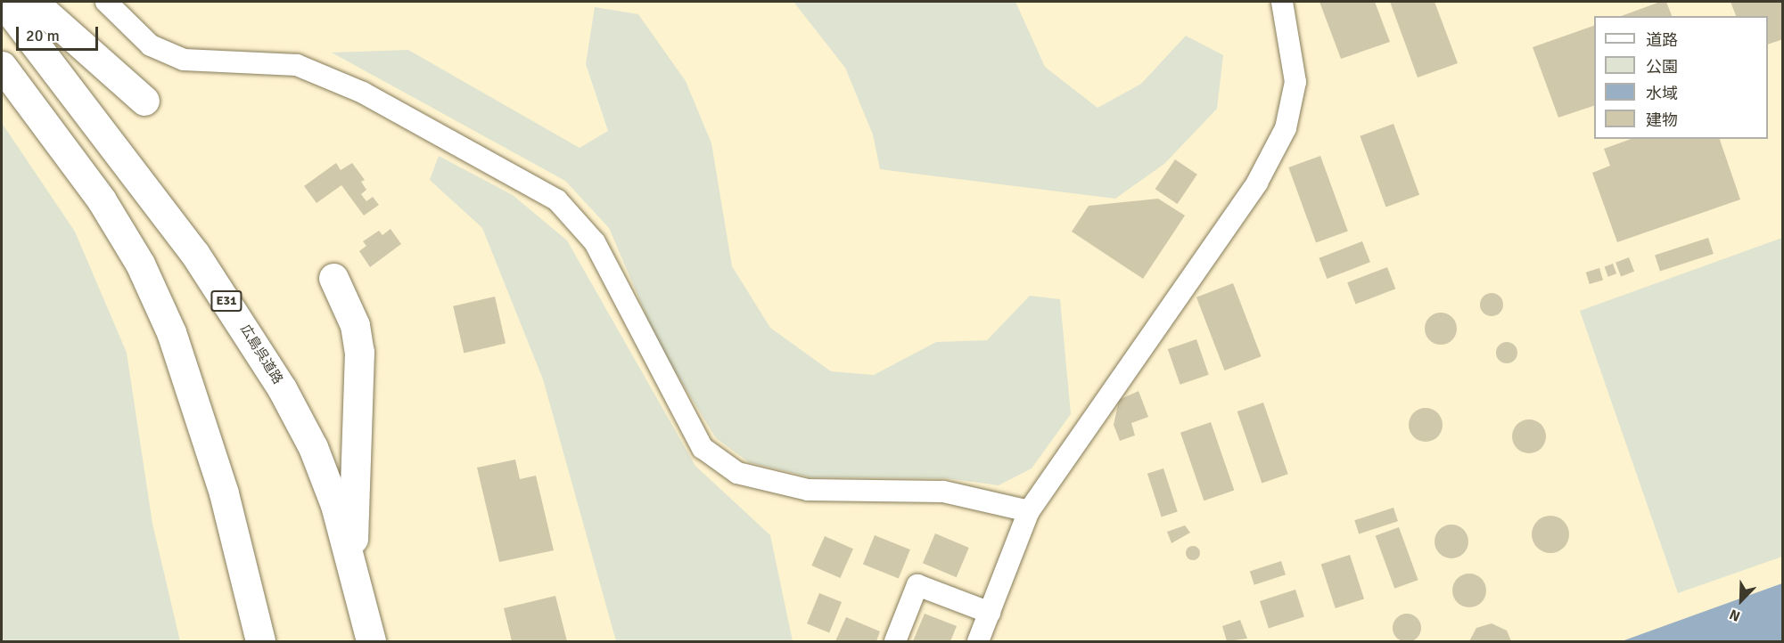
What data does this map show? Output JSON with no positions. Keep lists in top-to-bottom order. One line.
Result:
{"streets":{"highway":["E31","広島呉道路"]},"legend":["道路","公園","水域","建物"],"scale_bar":"20 m","north":"bottom left"}
